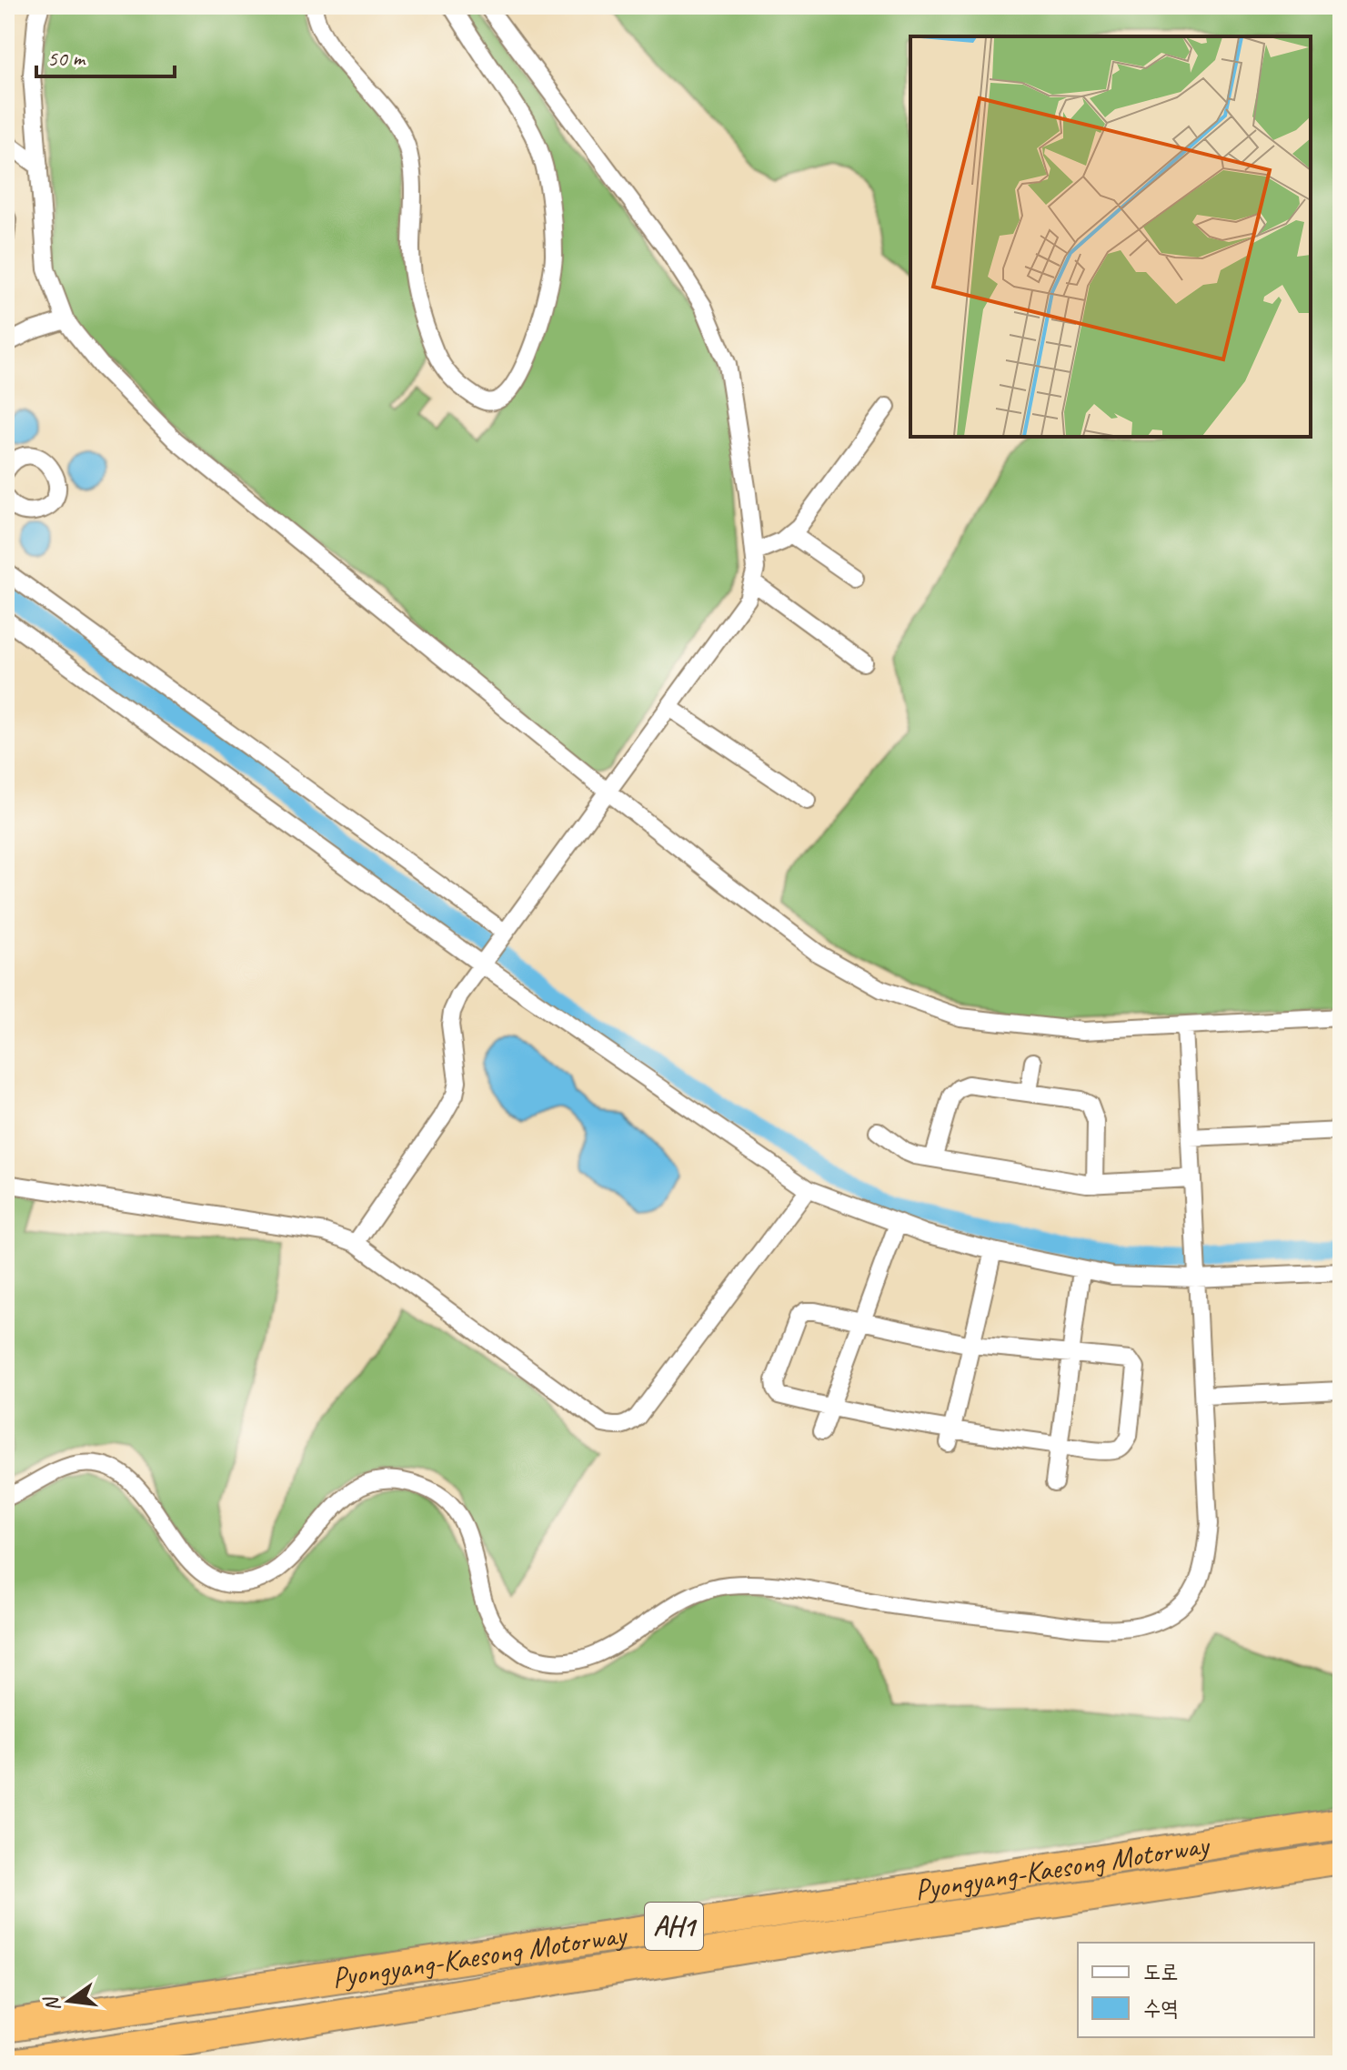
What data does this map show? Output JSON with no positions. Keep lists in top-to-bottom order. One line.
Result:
{"streets":{"highway":["Pyongyang-Kaesong Motorway","AH1"]},"legend":["도로","수역"],"scale_bar":"50 m","north":"left"}
